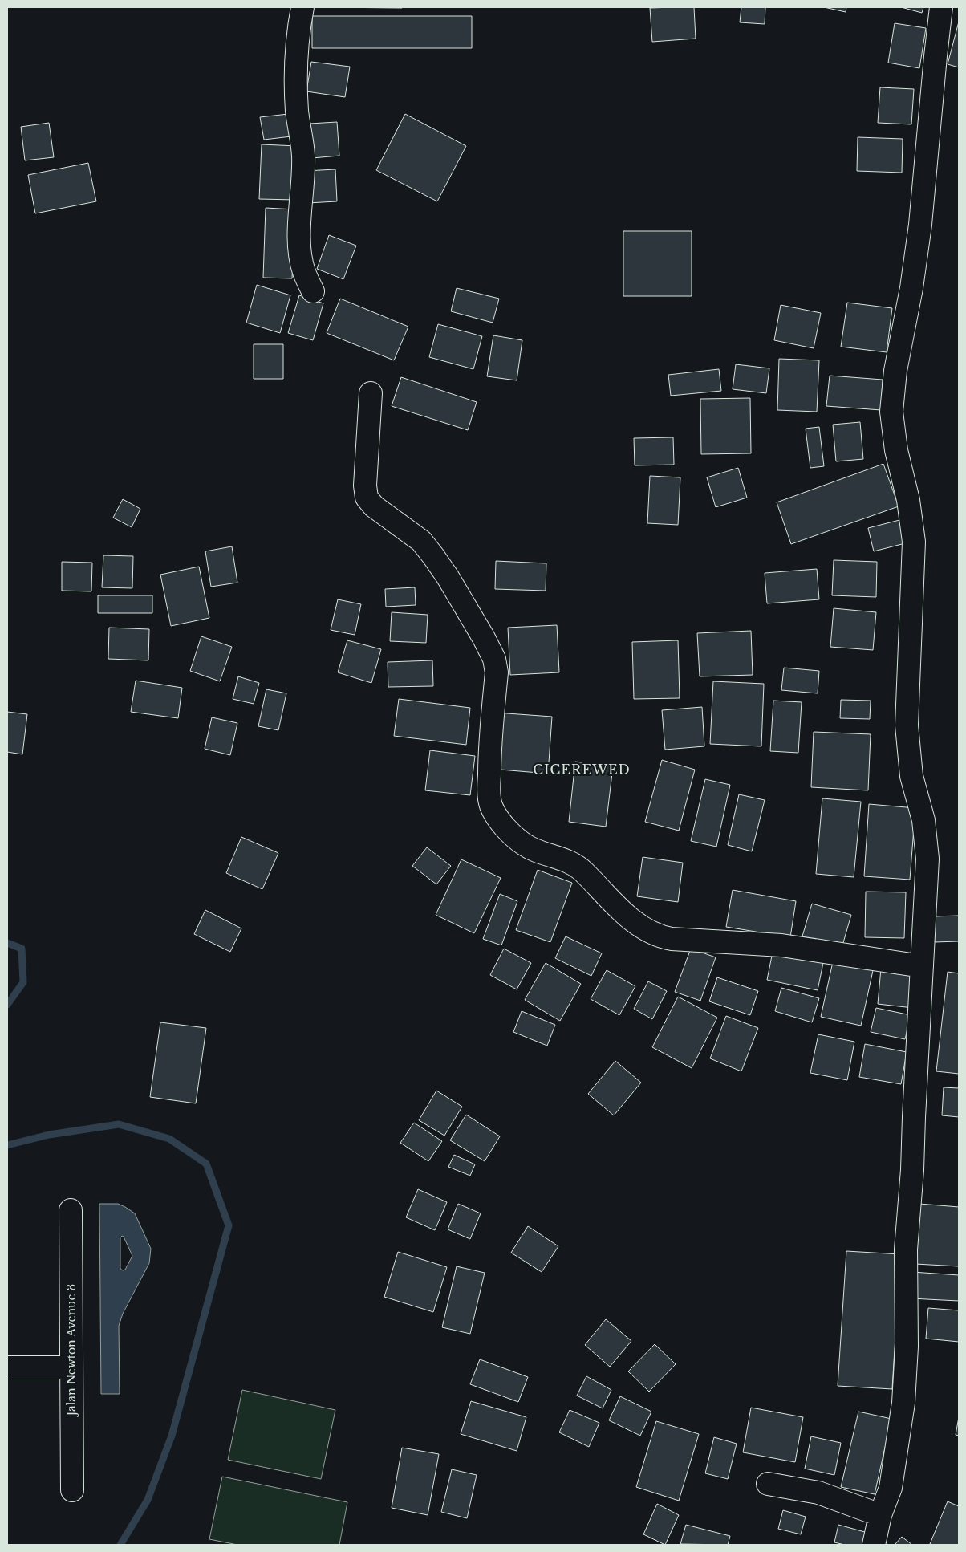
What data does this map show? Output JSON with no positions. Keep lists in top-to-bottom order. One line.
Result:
{"streets":{"street":["Jalan Newton Avenue 3"]},"districts":["CICEREWED"]}
